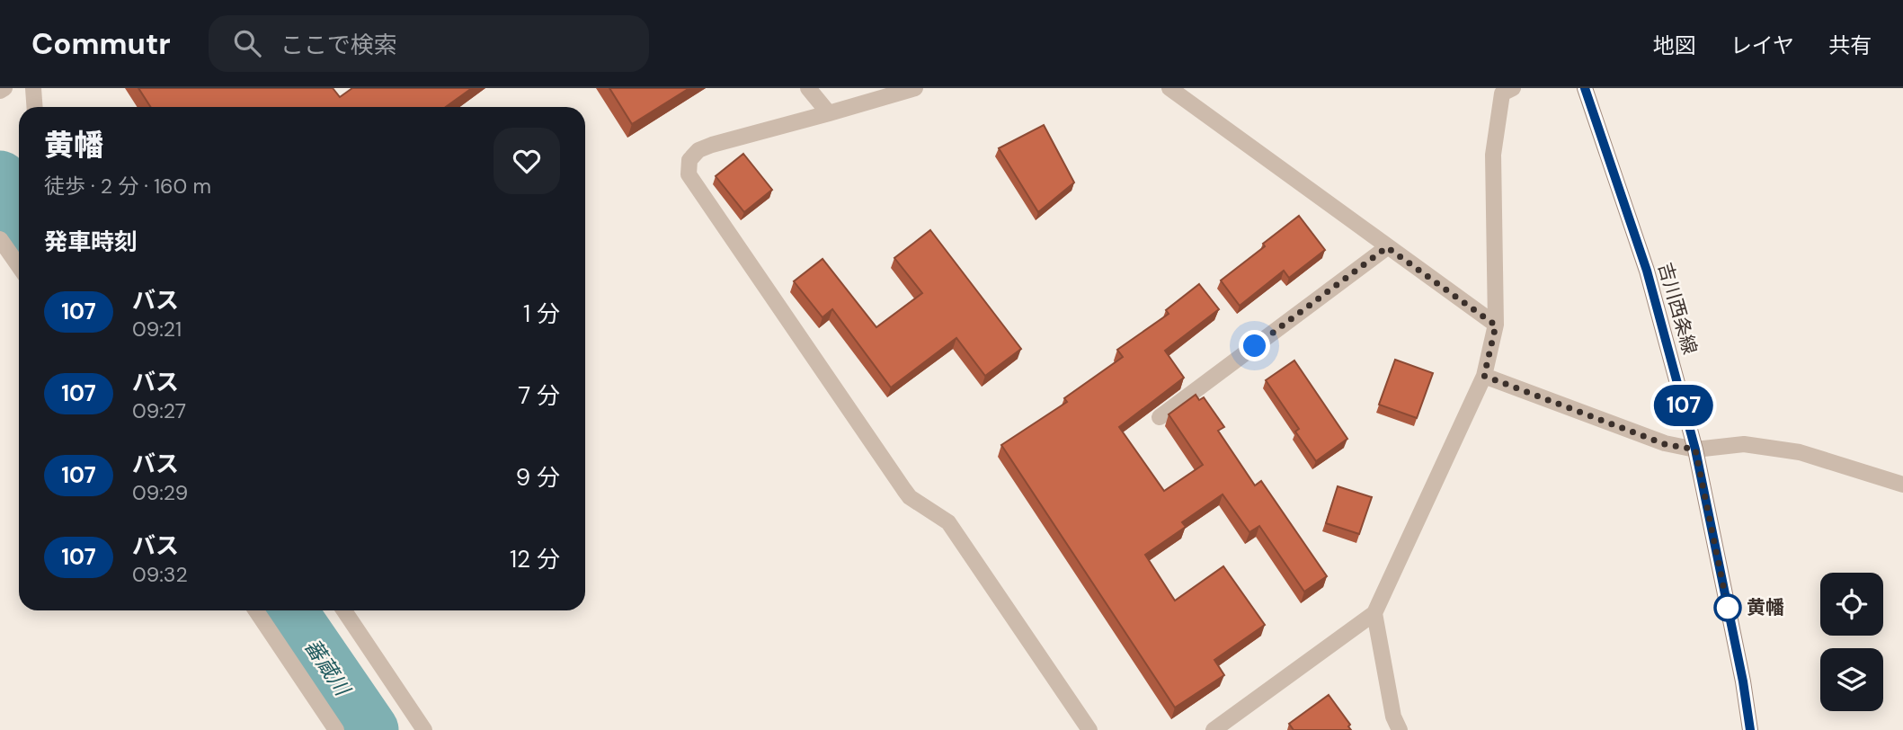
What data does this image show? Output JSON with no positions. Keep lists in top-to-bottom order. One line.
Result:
{"streets":{"main road":["吉川西条線"]},"water":["蕃蔵川"],"places":["黄幡"],"lines":["bus line 107"],"page":{"header":"Commutr","search":"ここで検索","nav":["地図","レイヤ","共有"],"on_map":"107","heading":[["黄幡","徒歩 · 2 分 · 160 m"],"発車時刻"],"list":[{"mark":"107","name":"バス","note":"09:21","value":"1 分"},{"mark":"107","name":"バス","note":"09:27","value":"7 分"},{"mark":"107","name":"バス","note":"09:29","value":"9 分"},{"mark":"107","name":"バス","note":"09:32","value":"12 分"}]}}
